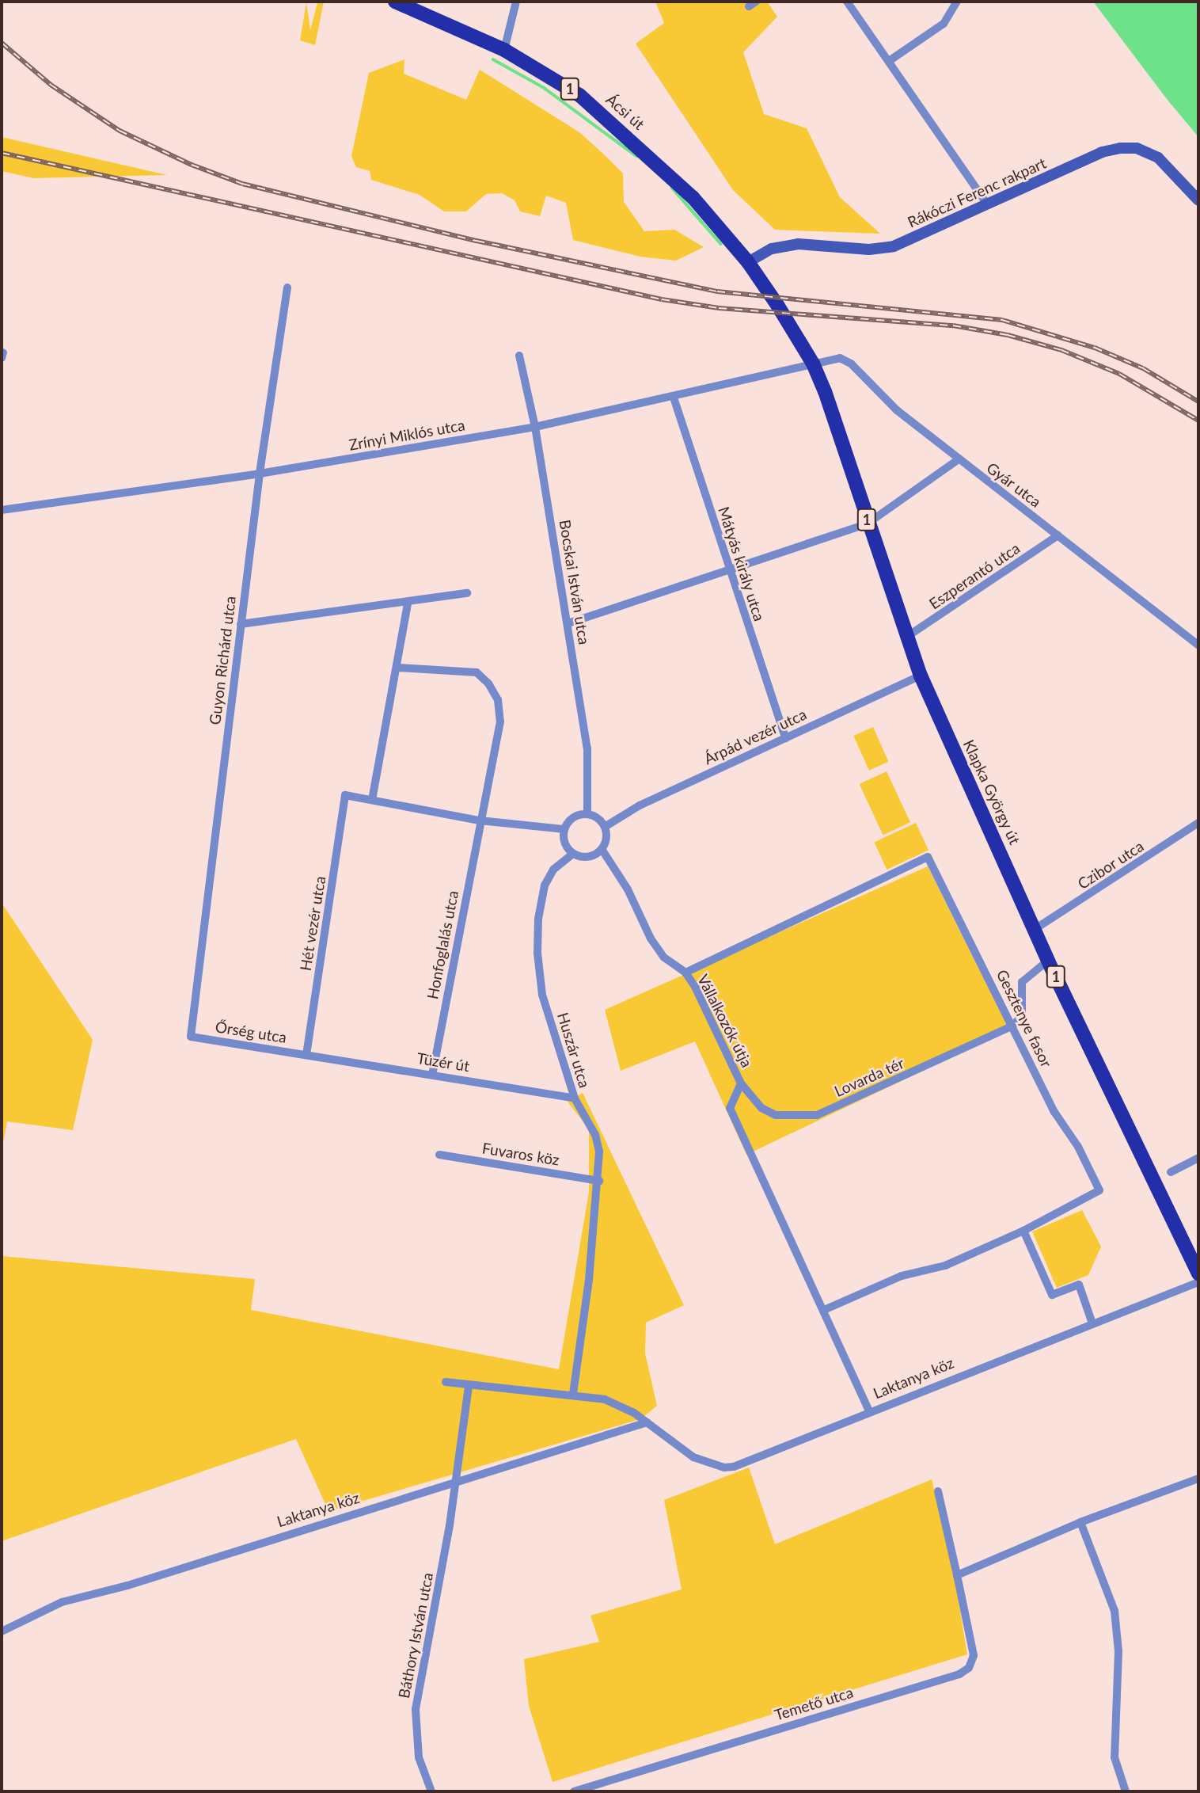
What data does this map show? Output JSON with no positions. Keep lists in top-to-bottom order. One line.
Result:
{"streets":{"main road":["1","Ácsi út","Klapka György út"],"street":["Rákóczi Ferenc rakpart","Zrínyi Miklós utca","Gyár utca","Mátyás király utca","Eszperantó utca","Bocskai István utca","Guyon Richárd utca","Árpád vezér utca","Czibor utca","Hét vezér utca","Honfoglalás utca","Gesztenye fasor","Vállalkozók útja","Őrség utca","Huszár utca","Tüzér út","Lovarda tér","Fuvaros köz","Laktanya köz","Báthory István utca","Temető utca"]},"crossings":[["Ácsi út","Rákóczi Ferenc rakpart"],["Ácsi út","Klapka György út"],["Zrínyi Miklós utca","Gyár utca"],["Zrínyi Miklós utca","Mátyás király utca"],["Zrínyi Miklós utca","Bocskai István utca"],["Zrínyi Miklós utca","Guyon Richárd utca"],["Zrínyi Miklós utca","Klapka György út"],["Gyár utca","Eszperantó utca"],["Gyár utca","Klapka György út"],["Mátyás király utca","Árpád vezér utca"],["Eszperantó utca","Klapka György út"],["Bocskai István utca","Árpád vezér utca"],["Bocskai István utca","Vállalkozók útja"],["Bocskai István utca","Huszár utca"],["Guyon Richárd utca","Őrség utca"],["Árpád vezér utca","Klapka György út"],["Árpád vezér utca","Vállalkozók útja"],["Árpád vezér utca","Huszár utca"],["Klapka György út","Czibor utca"],["Hét vezér utca","Őrség utca"],["Hét vezér utca","Tüzér út"],["Honfoglalás utca","Tüzér út"],["Gesztenye fasor","Vállalkozók útja"],["Gesztenye fasor","Lovarda tér"],["Vállalkozók útja","Huszár utca"],["Vállalkozók útja","Lovarda tér"],["Vállalkozók útja","Laktanya köz"],["Őrség utca","Tüzér út"],["Huszár utca","Tüzér út"],["Huszár utca","Fuvaros köz"],["Huszár utca","Laktanya köz"],["Laktanya köz","Báthory István utca"]]}
